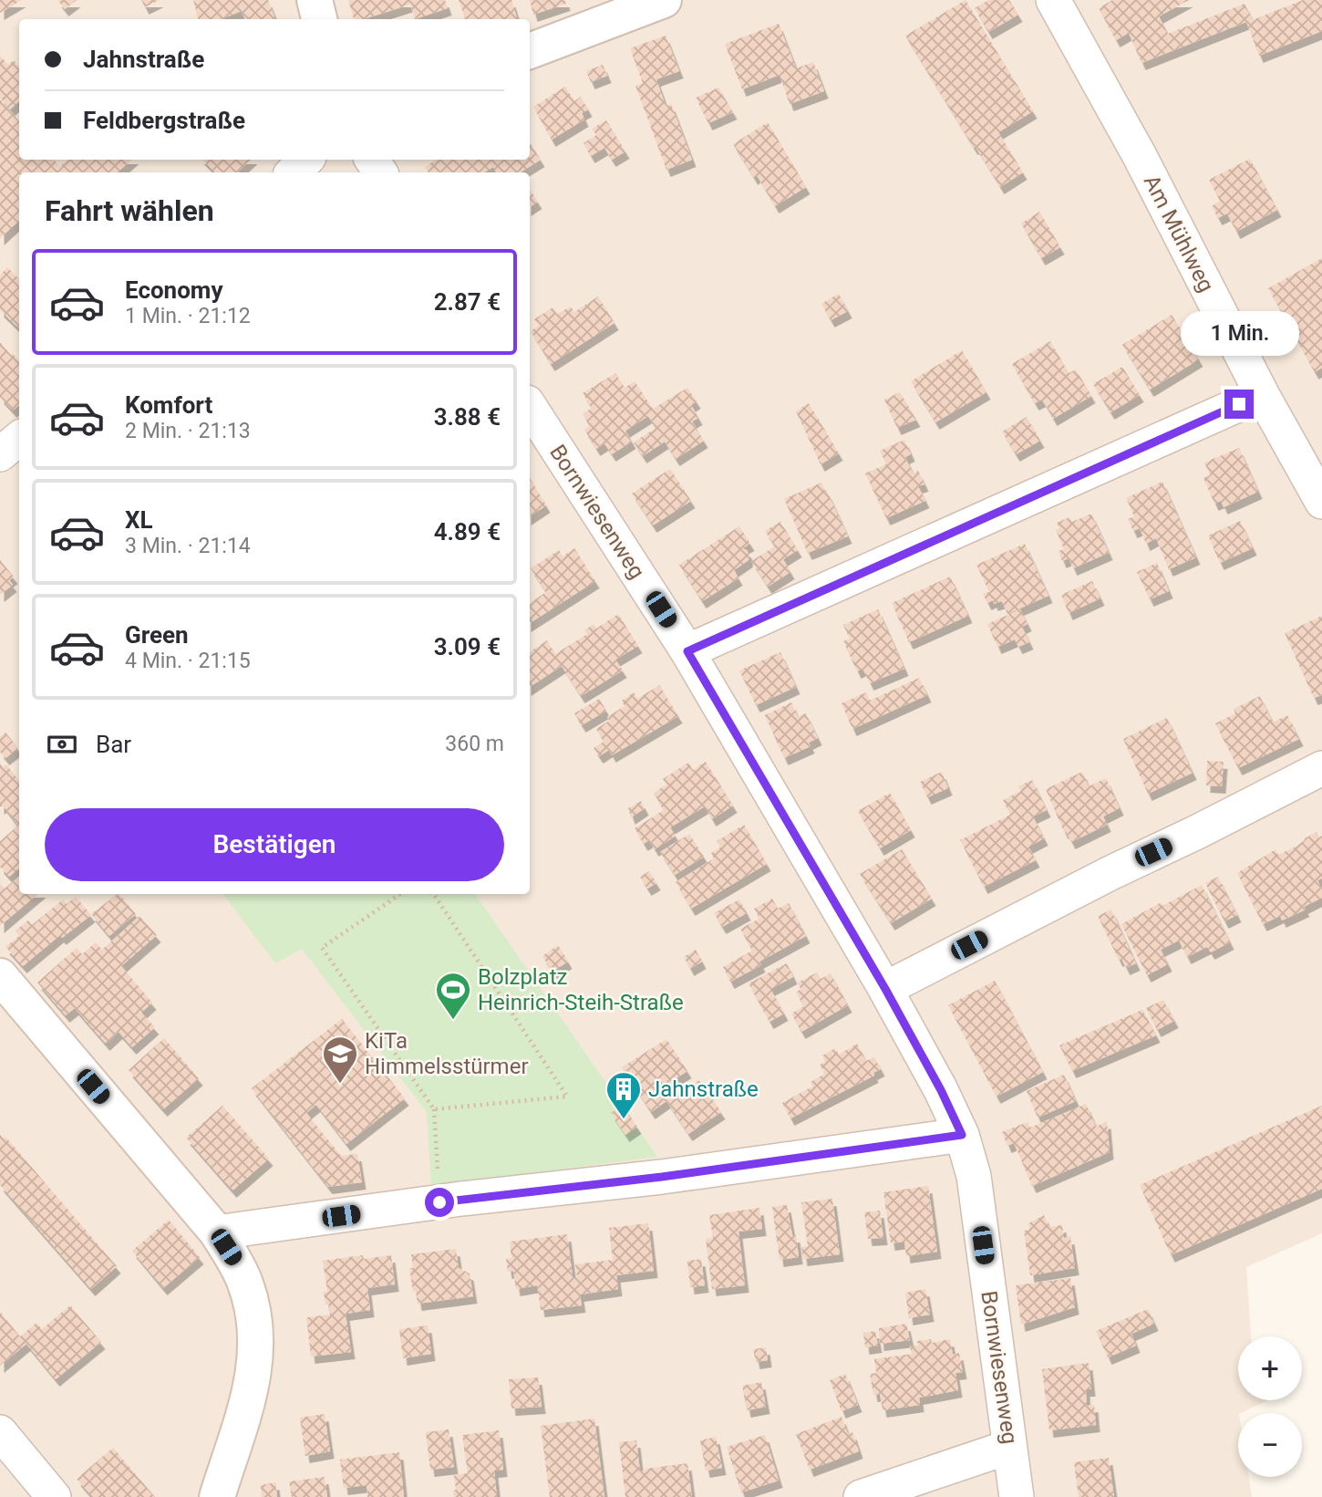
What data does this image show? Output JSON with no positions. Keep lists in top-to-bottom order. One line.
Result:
{"streets":{"street":["Am Mühlweg","Bornwiesenweg"]},"places":{"sports":["Bolzplatz Heinrich-Steih-Straße"],"school or university":["KiTa Himmelsstürmer"],"building":["Jahnstraße"]},"page":{"banner":["Jahnstraße","Feldbergstraße"],"heading":"Fahrt wählen","list":[{"name":"Economy","note":"1 Min. · 21:12","value":"2.87 €"},{"name":"Komfort","note":"2 Min. · 21:13","value":"3.88 €"},{"name":"XL","note":"3 Min. · 21:14","value":"4.89 €"},{"name":"Green","note":"4 Min. · 21:15","value":"3.09 €"}],"bubble":"1 Min.","pay":["Bar","360 m"],"buttons":"Bestätigen","map_buttons":["+","−"]}}
